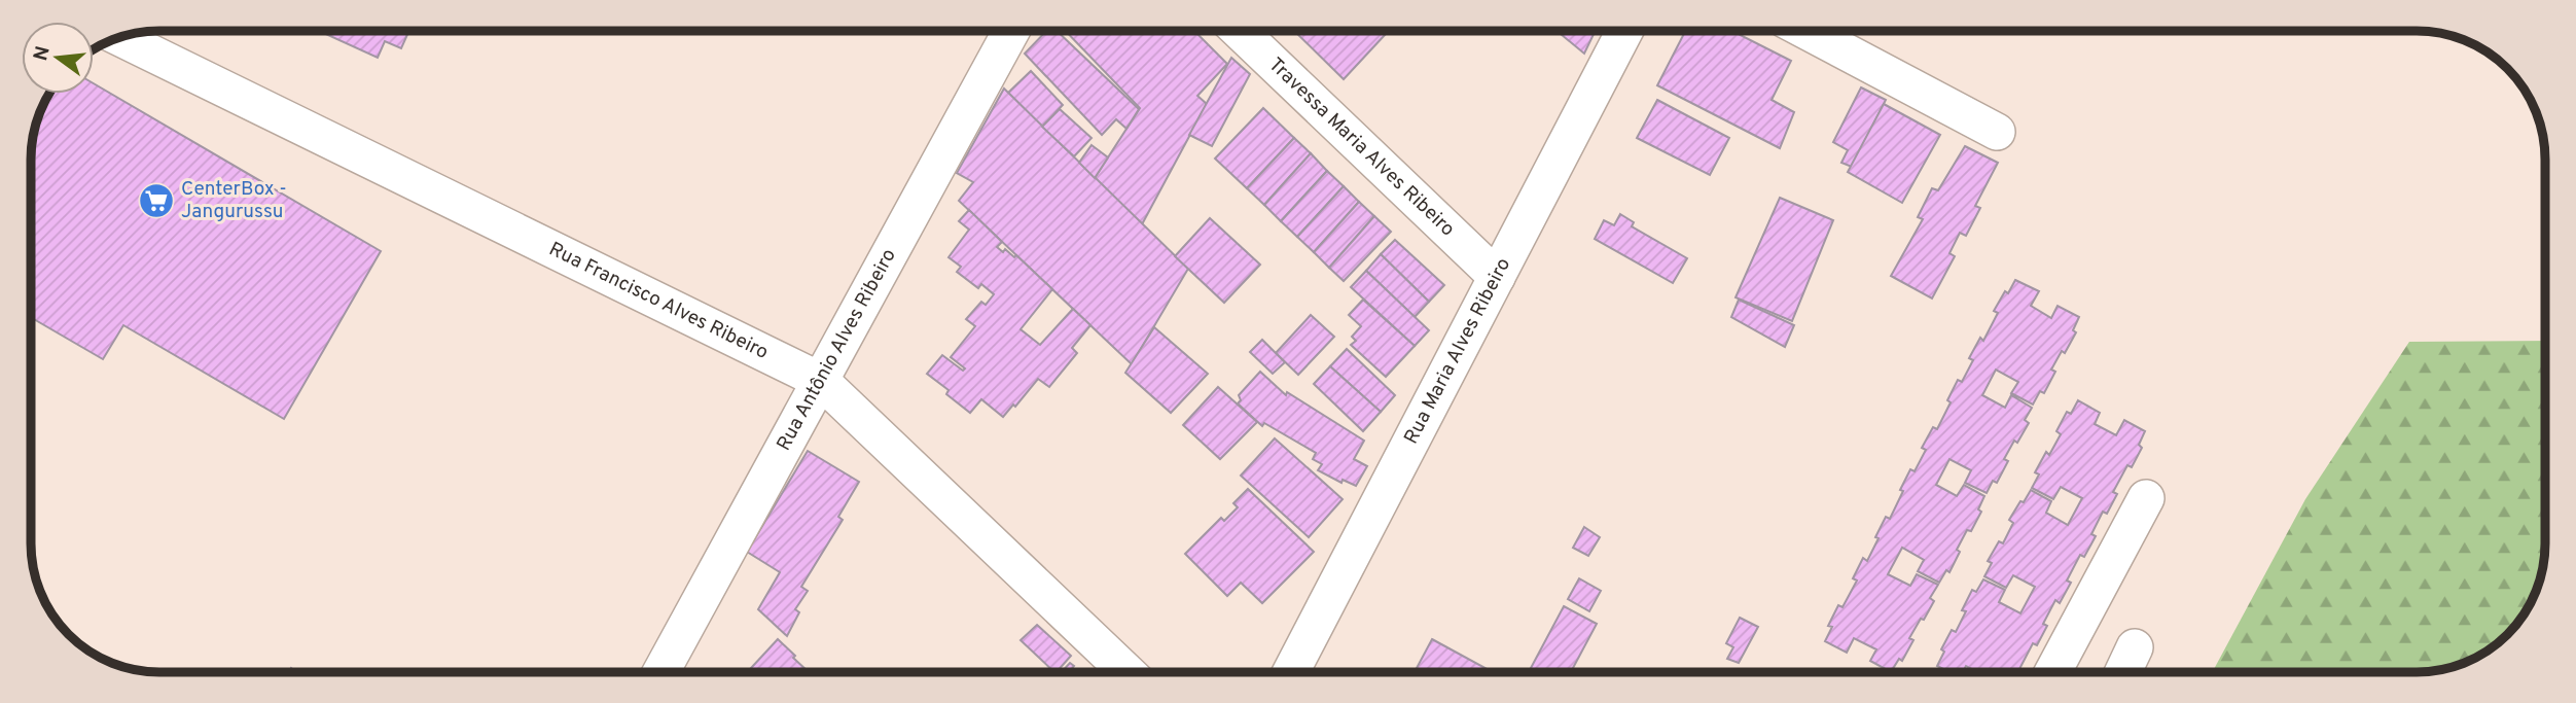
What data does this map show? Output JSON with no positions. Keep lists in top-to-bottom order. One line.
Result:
{"streets":{"street":["Travessa Maria Alves Ribeiro","Rua Francisco Alves Ribeiro","Rua Antônio Alves Ribeiro","Rua Maria Alves Ribeiro"]},"crossings":[["Travessa Maria Alves Ribeiro","Rua Maria Alves Ribeiro"],["Rua Francisco Alves Ribeiro","Rua Antônio Alves Ribeiro"]],"places":{"supermarket":["CenterBox - Jangurussu"]},"north":"left"}
